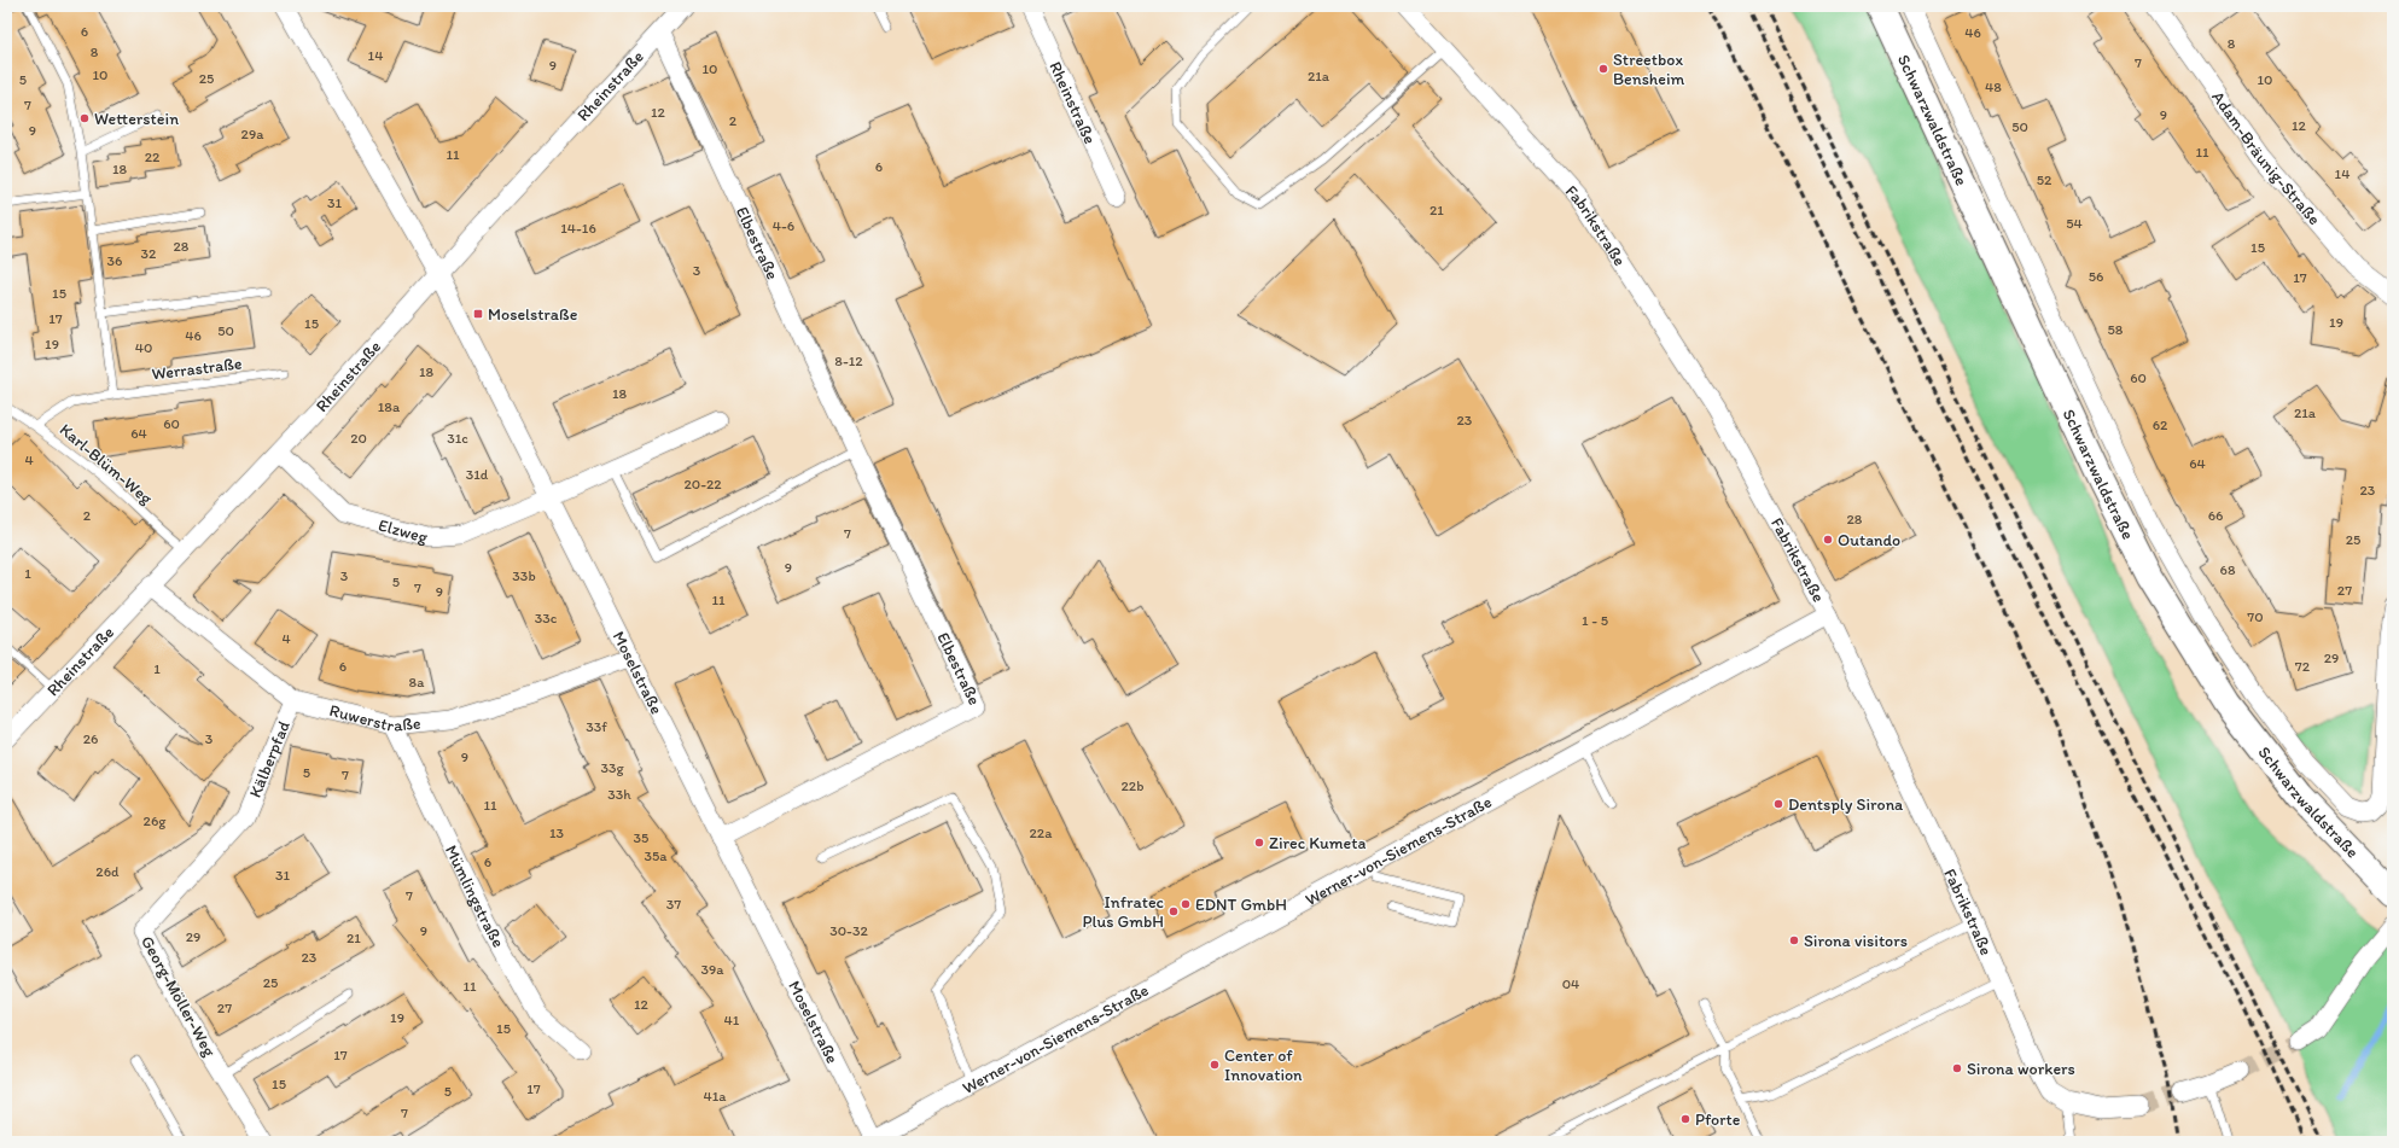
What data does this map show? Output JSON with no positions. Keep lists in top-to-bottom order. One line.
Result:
{"streets":{"main road":["Schwarzwaldstraße"],"street":["Rheinstraße","Adam-Bräunig-Straße","Fabrikstraße","Elbestraße","Elzweg","Moselstraße","Ruwerstraße","Kälberpfad","Werner-von-Siemens-Straße","Mümlingstraße","Georg-Möller-Weg"],"lane":["Werrastraße","Karl-Blüm-Weg"]},"crossings":[["Rheinstraße","Elbestraße"],["Rheinstraße","Karl-Blüm-Weg"],["Rheinstraße","Elzweg"],["Rheinstraße","Moselstraße"],["Rheinstraße","Ruwerstraße"],["Fabrikstraße","Werner-von-Siemens-Straße"],["Elbestraße","Moselstraße"],["Werrastraße","Karl-Blüm-Weg"],["Elzweg","Moselstraße"],["Moselstraße","Ruwerstraße"],["Moselstraße","Werner-von-Siemens-Straße"],["Ruwerstraße","Kälberpfad"],["Ruwerstraße","Mümlingstraße"],["Kälberpfad","Georg-Möller-Weg"]],"places":{"other":["Streetbox Bensheim","Wetterstein","Outando","Dentsply Sirona","Zirec Kumeta","EDNT GmbH","Infratec Plus GmbH","Sirona visitors","Center of Innovation","Sirona workers","Pforte"],"transit":["Moselstraße"]},"house_numbers":["6","46","8","8","14","7","9","10","10","21a","25","5","10","48","7","12","9","2","12","50","9","29a","11","11","22","6","18","14","52","31","21","54","4-6","14-16","28","15","32","36","3","56","17","15","17","19","15","58","50","46","19","40","8-12","18","60","18","18a","21a","23","60","62","64","20","31c","4","64","31d","20-22","23","2","66","28","7","25","9","68","1","3","33b","5","7","27","9","11","70","33c","1 - 5","4","29","6","72","1","8a","33f","26","3","9","33g","5","7","22b","33h","11","26g","13","22a","35","35a","6","26d","31","7","37","9","30-32","29","21","23","39a","25","04","11","12","27","19","41","15","17","15","17","5","41a","7"]}
